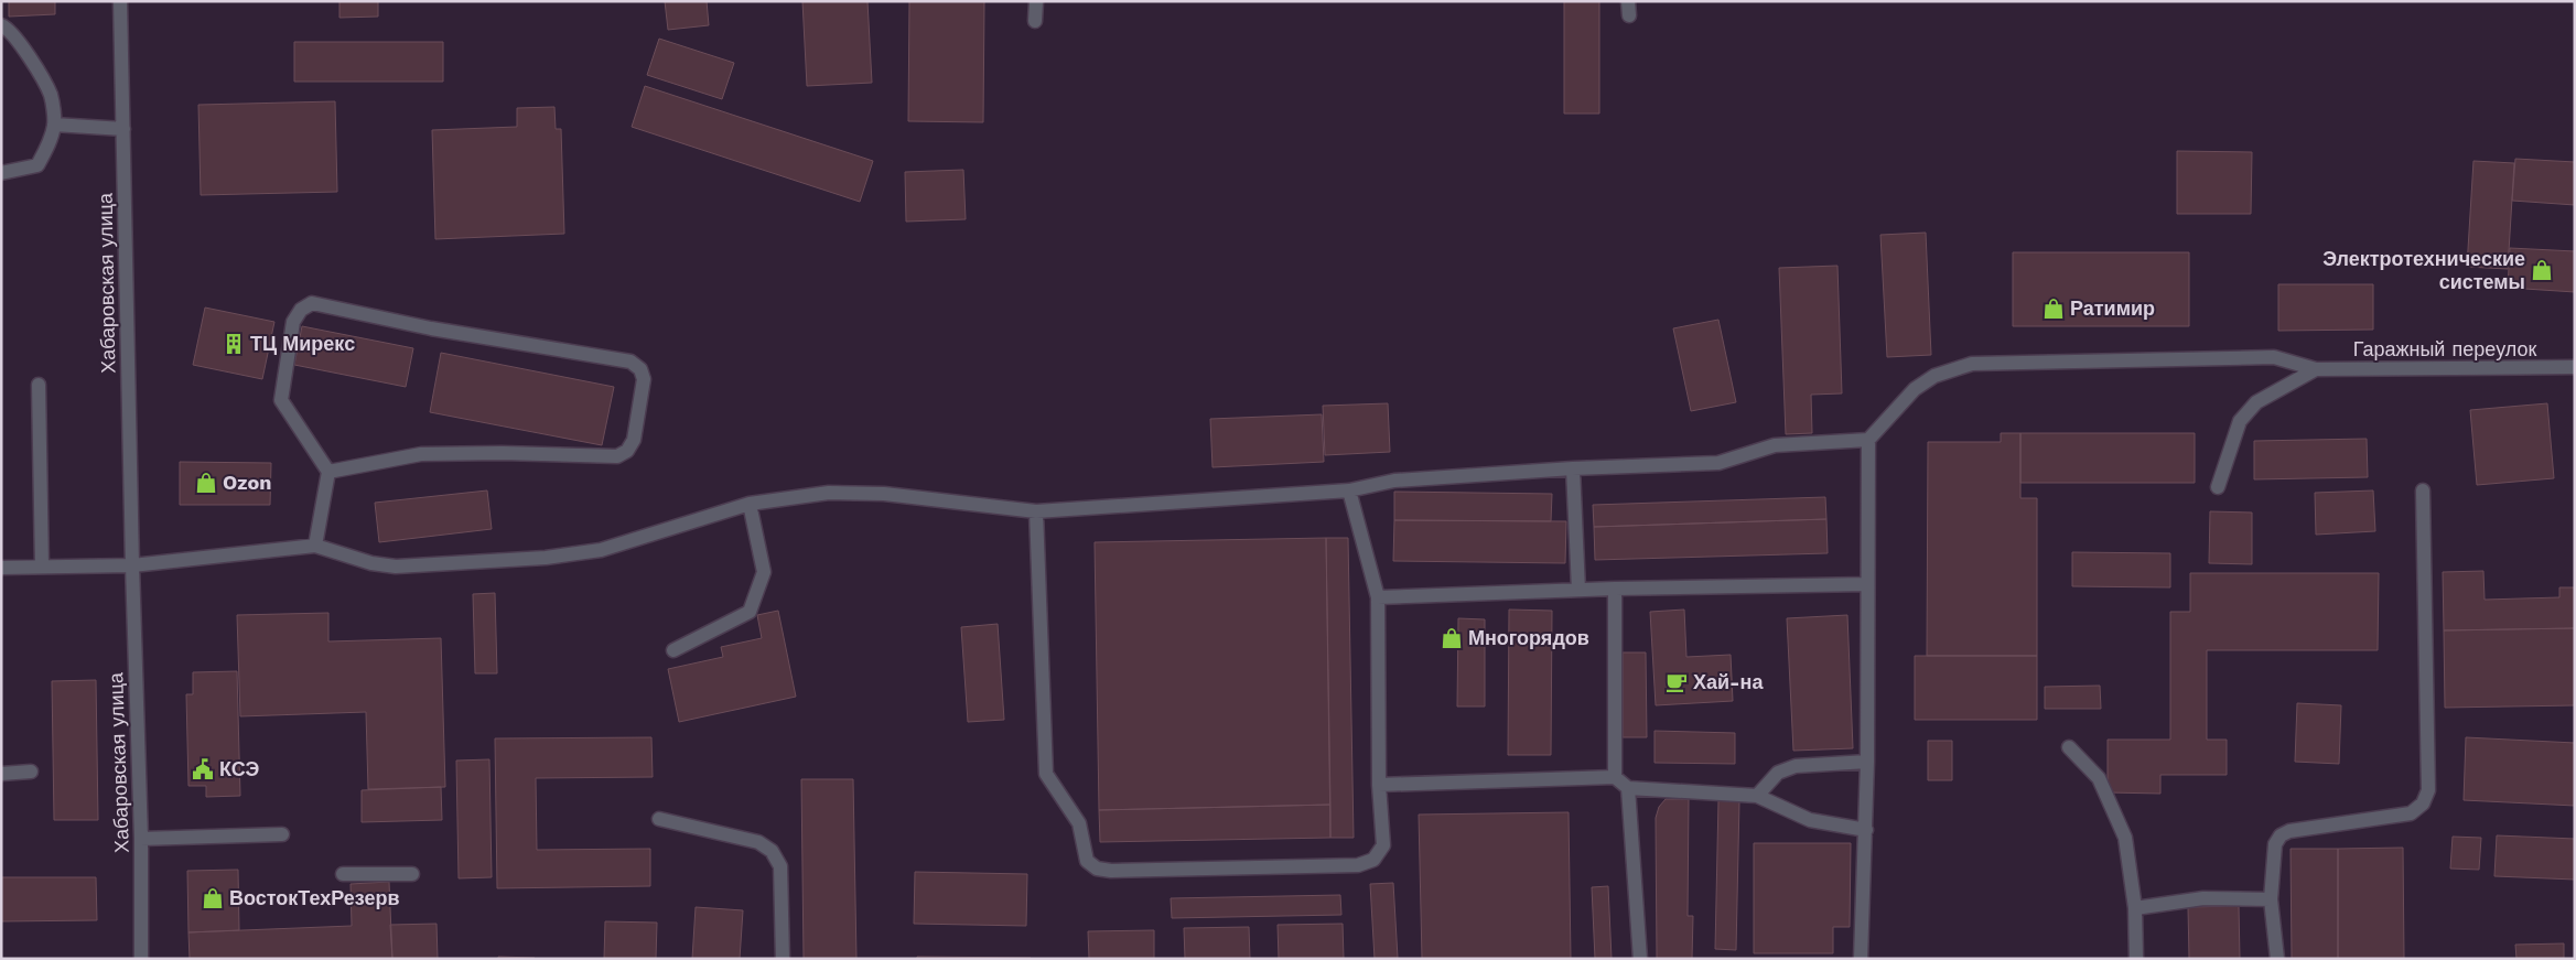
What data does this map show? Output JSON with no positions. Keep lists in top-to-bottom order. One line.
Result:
{"streets":{"street":["Хабаровская улица","Гаражный переулок"]},"places":{"shop":["Электротехнические системы","Ратимир","Ozon","Многорядов","ВостокТехРезерв"],"building":["ТЦ Мирекс"],"cafe":["Хай-на"],"public building":["КСЭ"]}}
